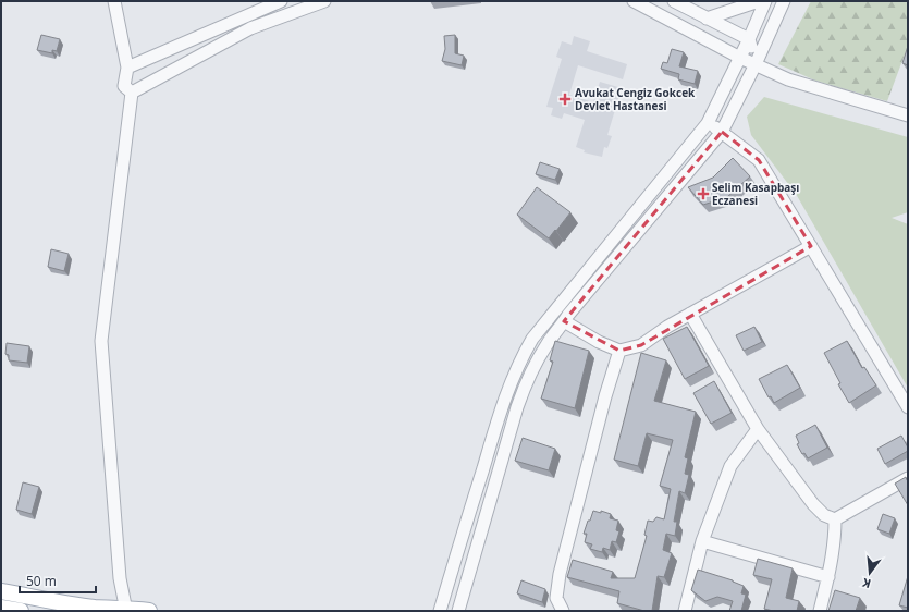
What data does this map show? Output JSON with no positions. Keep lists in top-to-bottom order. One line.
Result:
{"places":{"health":["Avukat Cengiz Gokcek Devlet Hastanesi","Selim Kasapbaşı Eczanesi"]},"scale_bar":"50 m","north":"bottom"}
